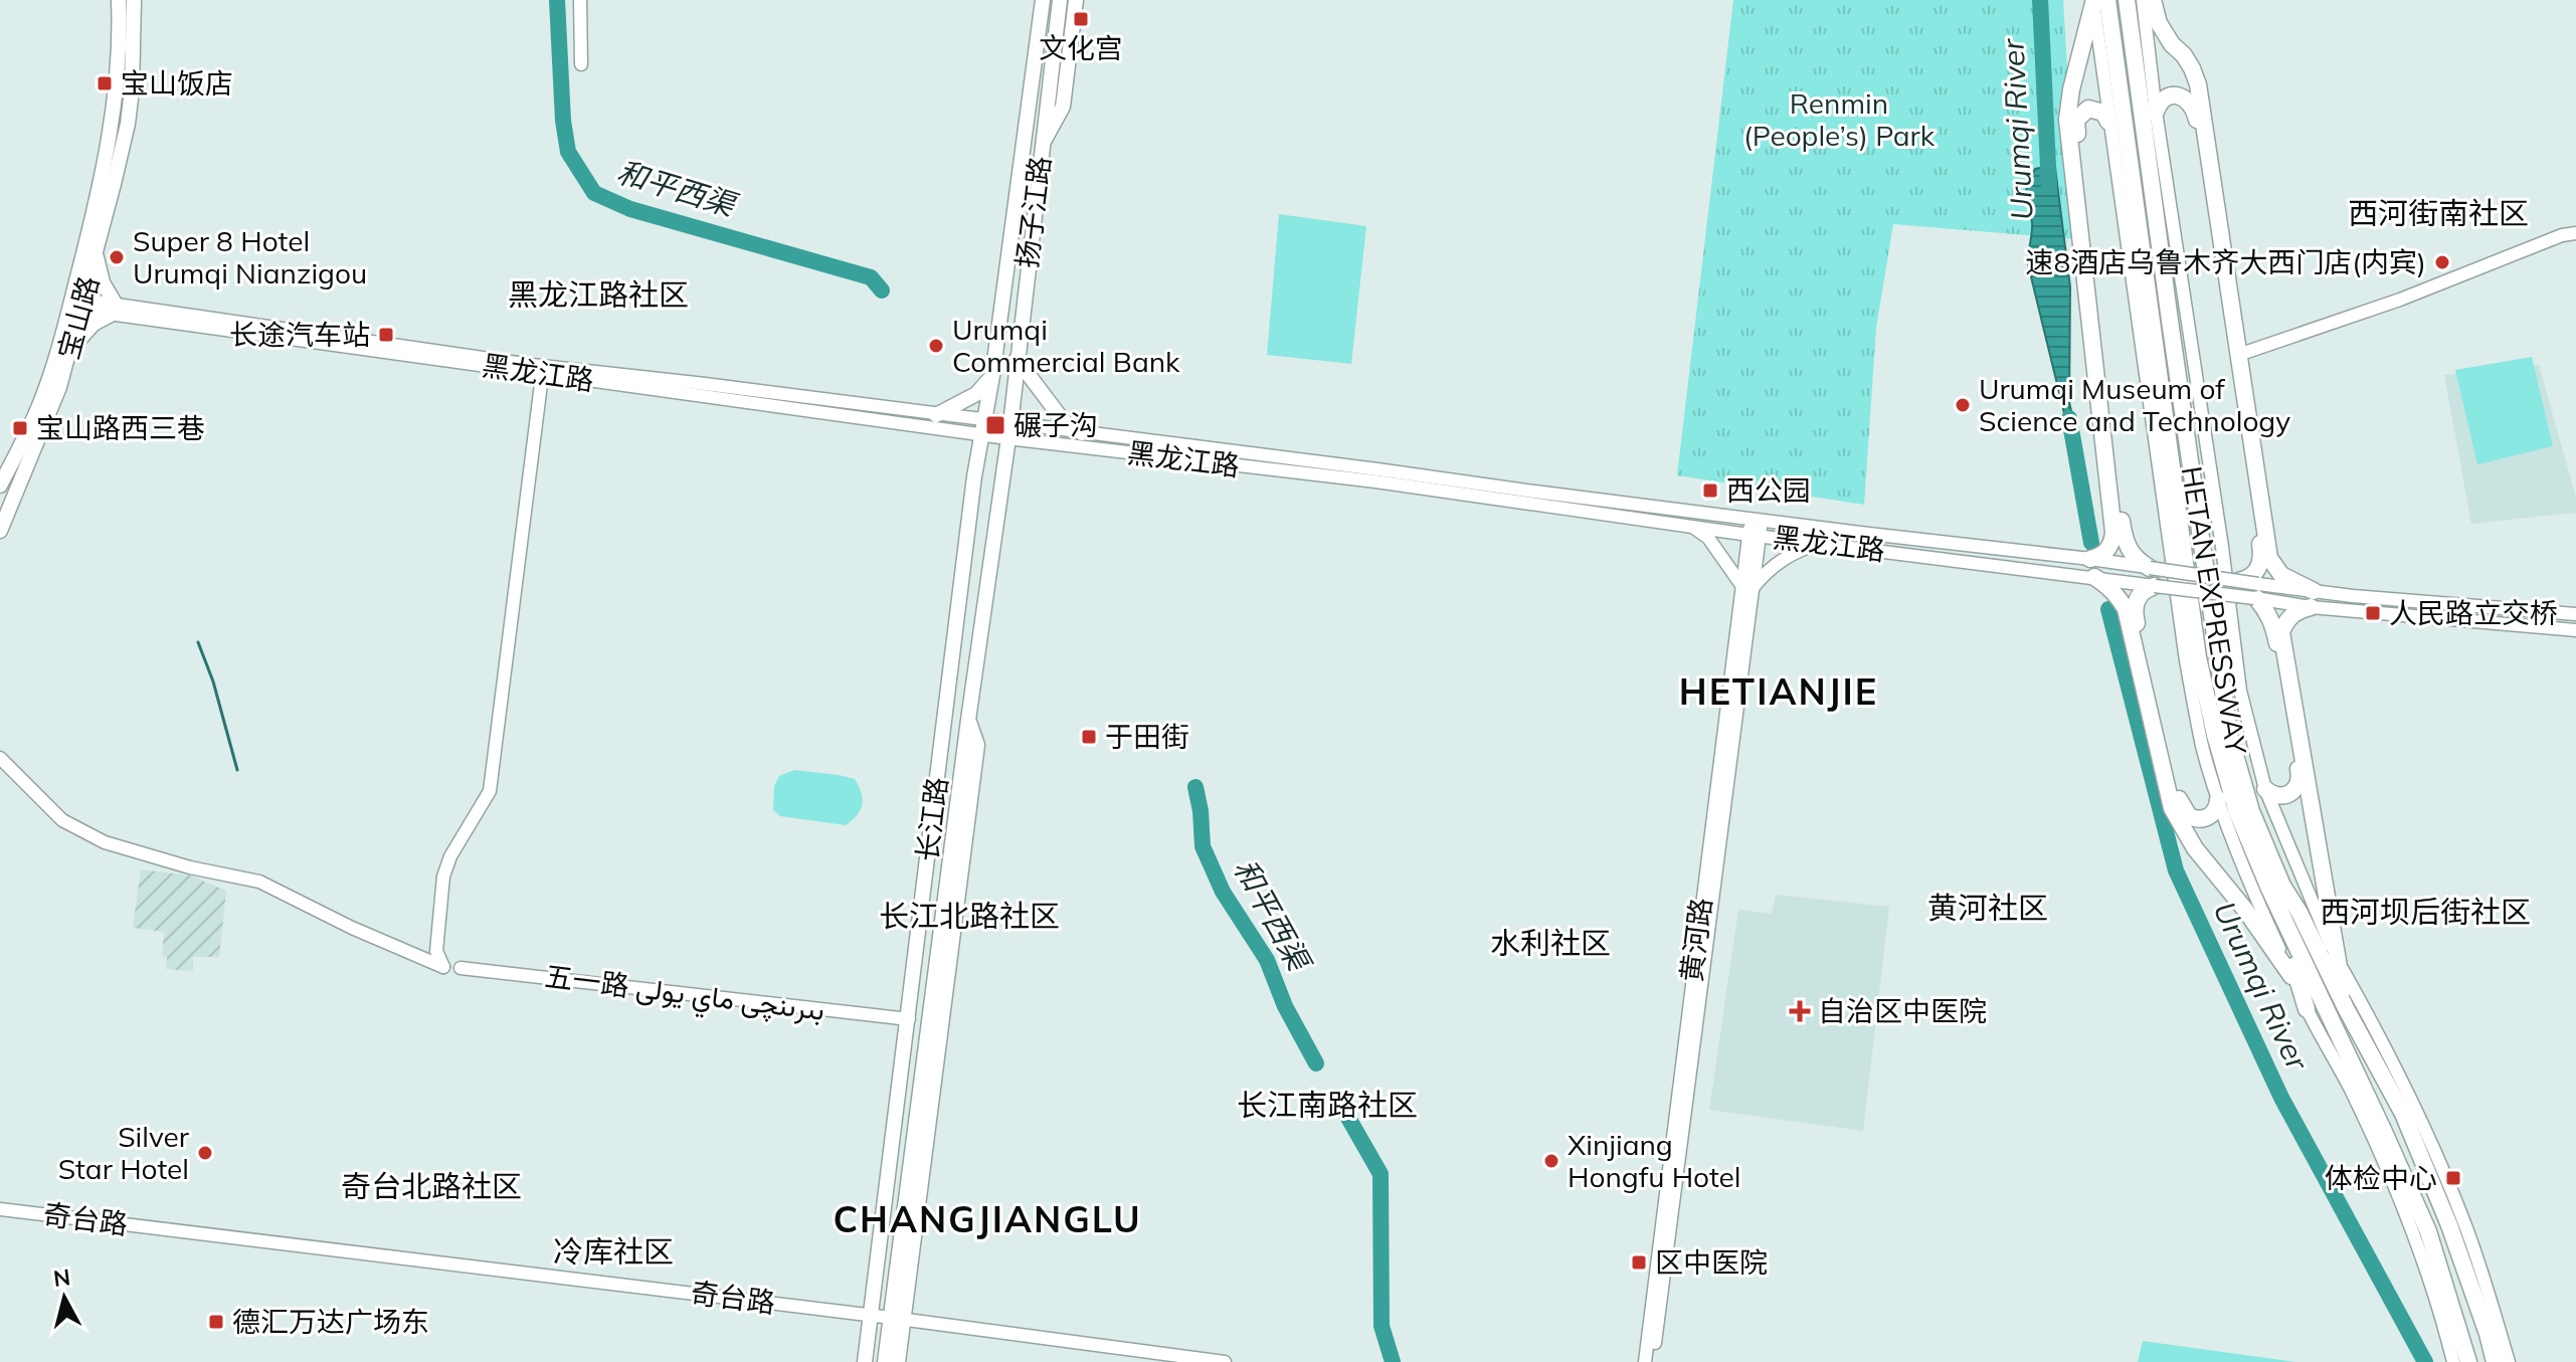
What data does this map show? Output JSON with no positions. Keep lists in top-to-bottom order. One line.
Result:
{"streets":{"highway":["HETAN EXPRESSWAY"],"main road":["扬子江路","宝山路","黑龙江路","长江路","黄河路","五一路 بىرىنچى ماي يولى","奇台路"]},"crossings":[["扬子江路","黑龙江路"],["扬子江路","长江路"],["宝山路","黑龙江路"],["黑龙江路","长江路"],["黑龙江路","黄河路"],["长江路","五一路 بىرىنچى ماي يولى"],["长江路","奇台路"]],"districts":["西河街南社区","黑龙江路社区","HETIANJIE","黄河社区","西河坝后街社区","长江北路社区","水利社区","长江南路社区","奇台北路社区","CHANGJIANGLU","冷库社区"],"water":["Urumqi River","和平西渠"],"parks":["Renmin (People’s) Park"],"places":{"transit":["文化宫","宝山饭店","长途汽车站","碾子沟","宝山路西三巷","西公园","人民路立交桥","于田街","体检中心","区中医院","德汇万达广场东"],"other":["Super 8 Hotel Urumqi Nianzigou","速8酒店乌鲁木齐大西门店(内宾)","Urumqi Commercial Bank","Urumqi Museum of Science and Technology","Silver Star Hotel","Xinjiang Hongfu Hotel"],"health":["自治区中医院"]},"north":"top"}
